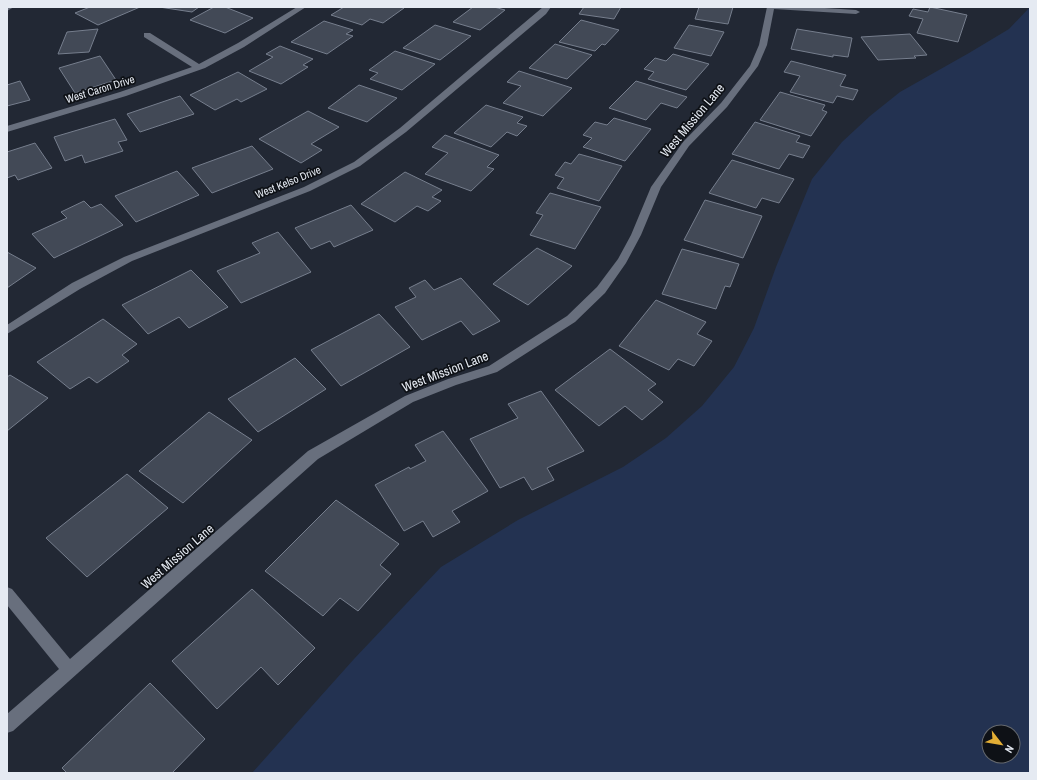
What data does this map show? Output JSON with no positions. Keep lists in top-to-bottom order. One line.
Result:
{"streets":{"street":["West Caron Drive","West Mission Lane","West Kelso Drive"]},"north":"bottom right"}
